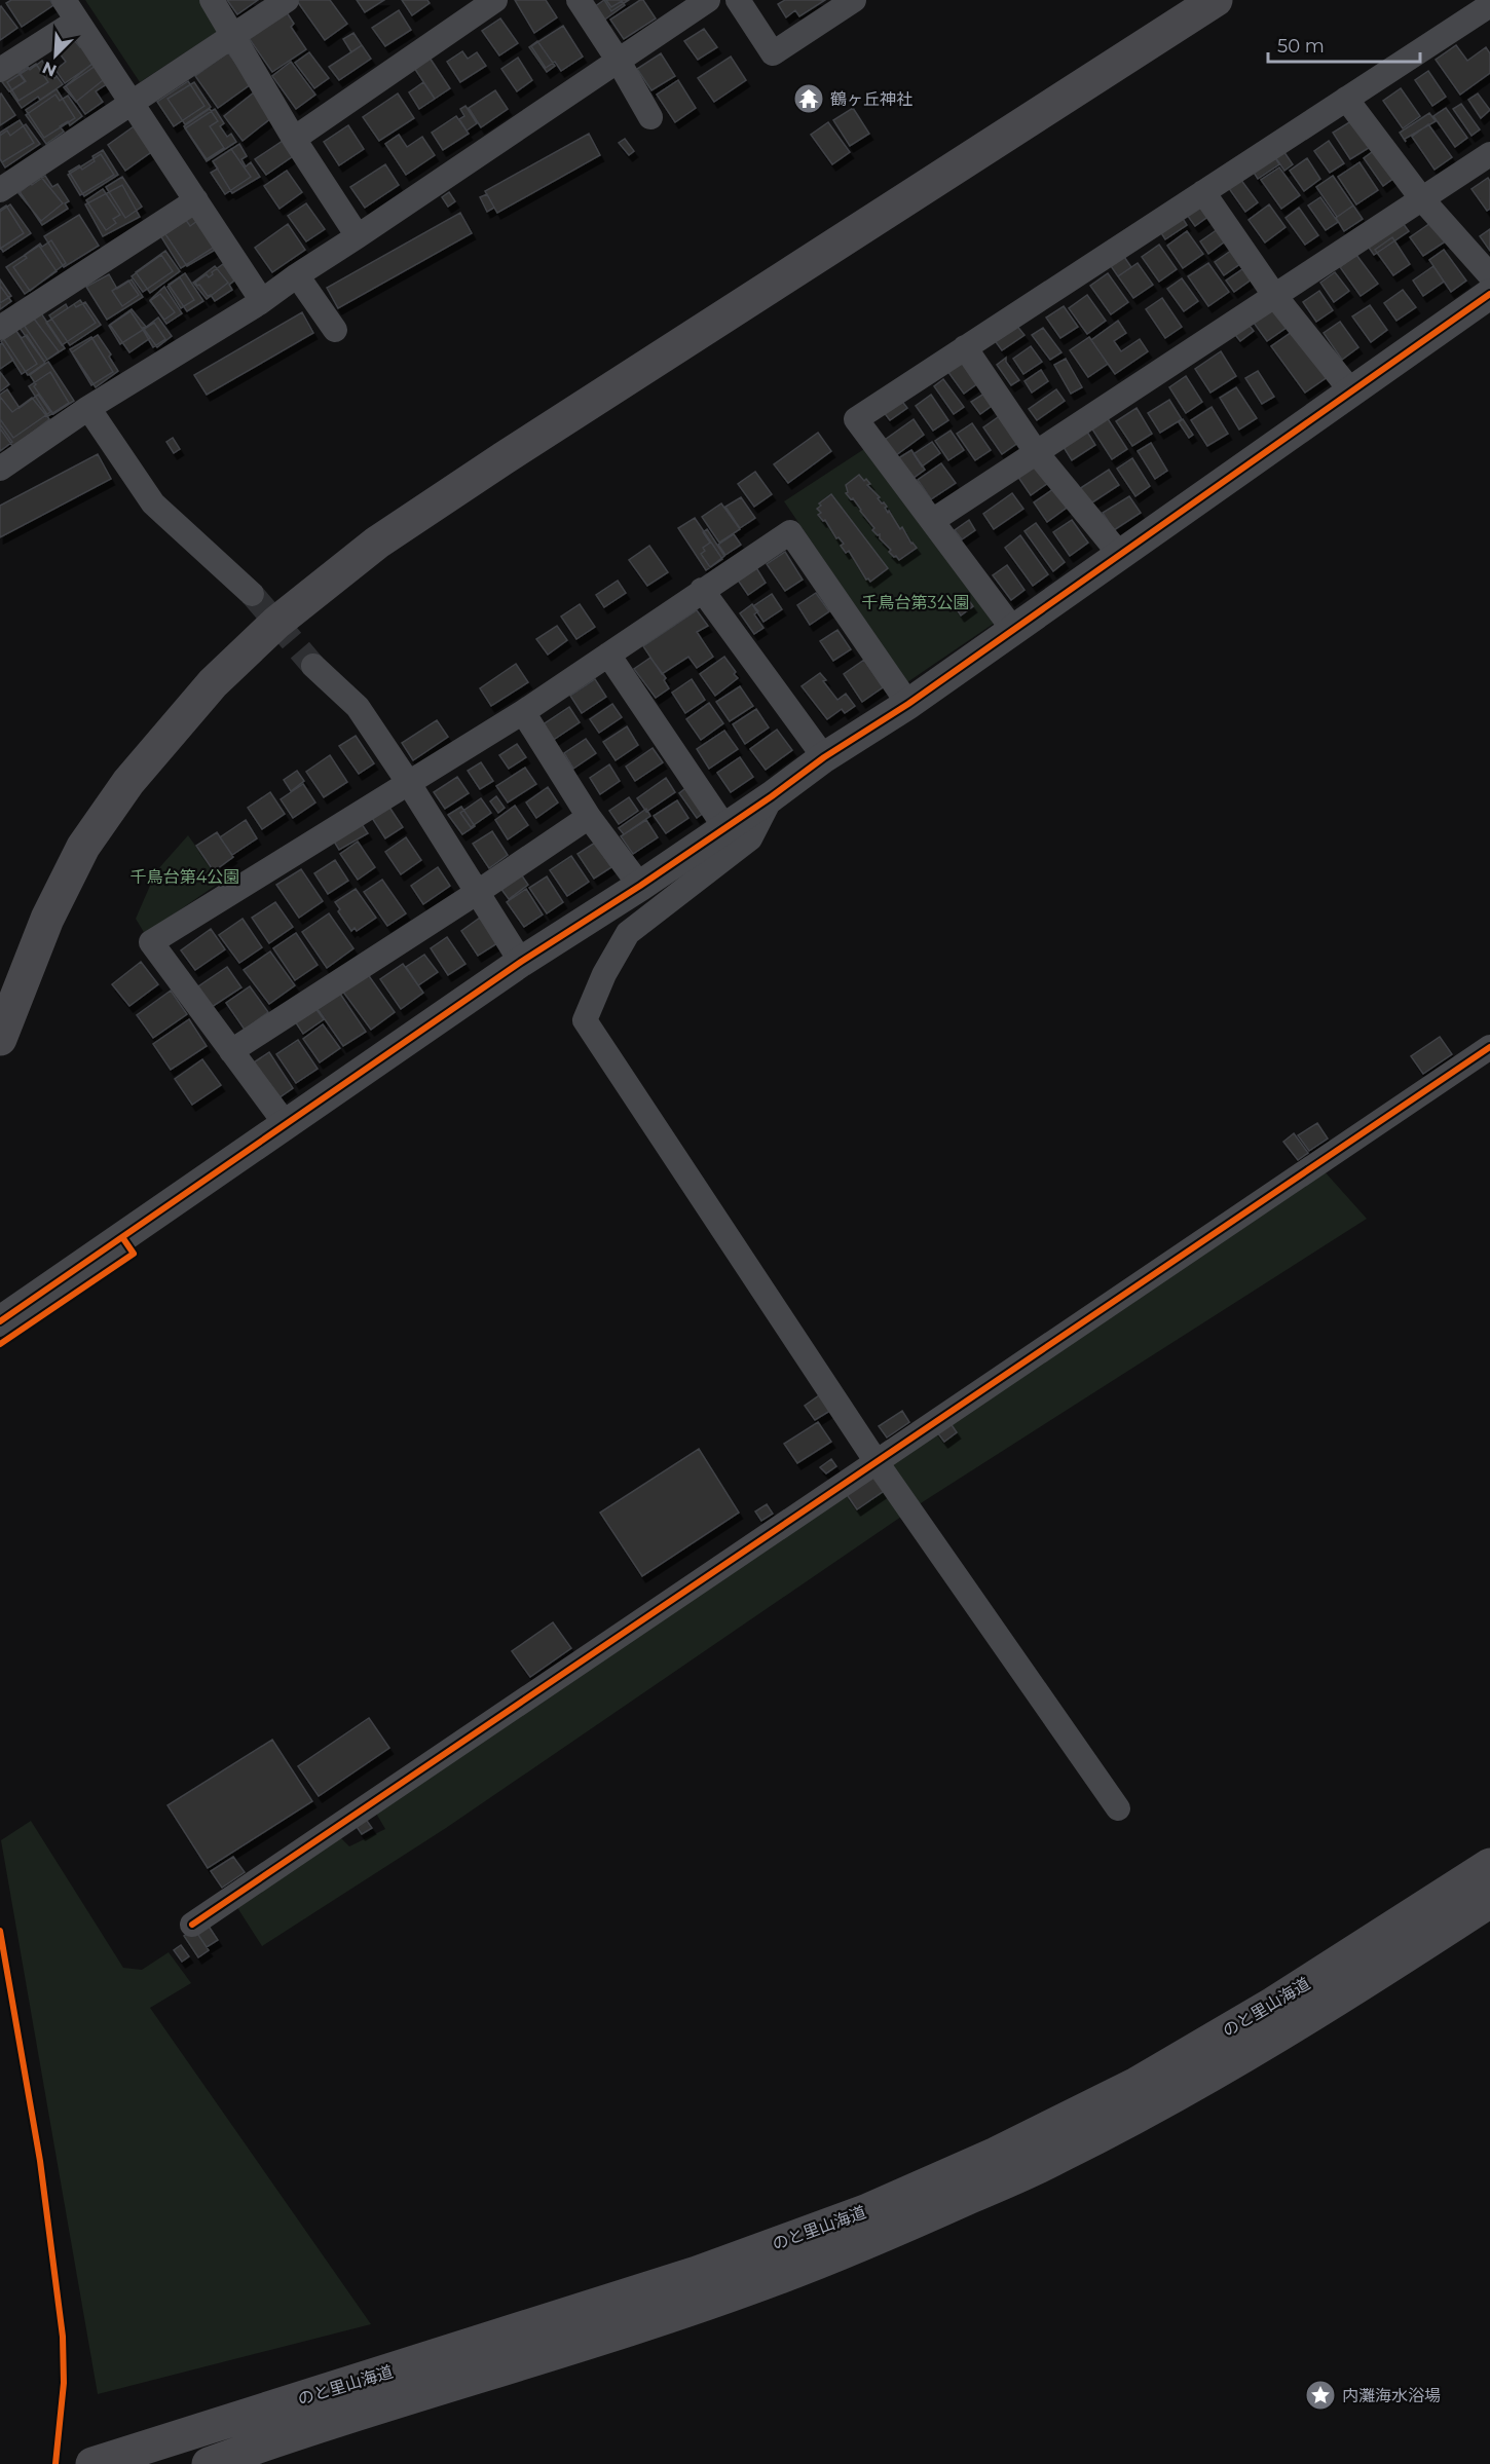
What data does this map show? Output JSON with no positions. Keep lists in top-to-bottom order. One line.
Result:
{"streets":{"highway":["のと里山海道"]},"parks":["千鳥台第3公園","千鳥台第4公園"],"places":{"temple":["鶴ヶ丘神社"],"place":["内灘海水浴場"]},"scale_bar":"50 m","north":"bottom left"}
